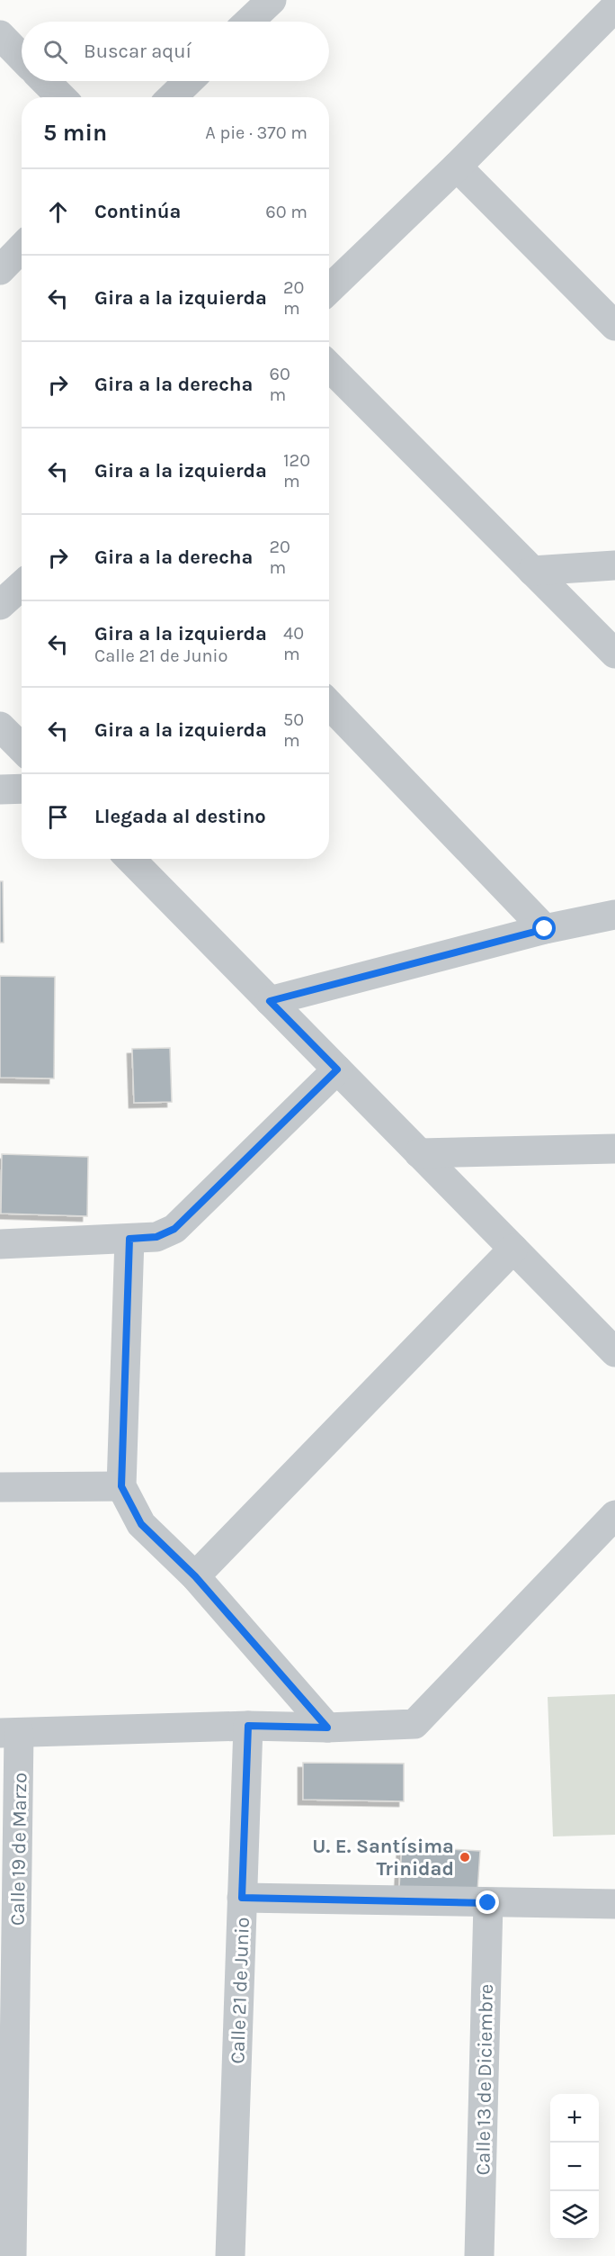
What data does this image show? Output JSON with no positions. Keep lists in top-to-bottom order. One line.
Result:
{"streets":{"street":["Calle 19 de Marzo","Calle 21 de Junio","Calle 13 de Diciembre"]},"places":["U. E. Santísima Trinidad"],"page":{"search":"Buscar aquí","heading":["5 min","A pie · 370 m"],"list":[["Continúa","60 m"],["Gira a la izquierda","20 m"],["Gira a la derecha","60 m"],["Gira a la izquierda","120 m"],["Gira a la derecha","20 m"],["Gira a la izquierda","Calle 21 de Junio","40 m"],["Gira a la izquierda","50 m"],"Llegada al destino"],"map_buttons":["+","−"]}}
